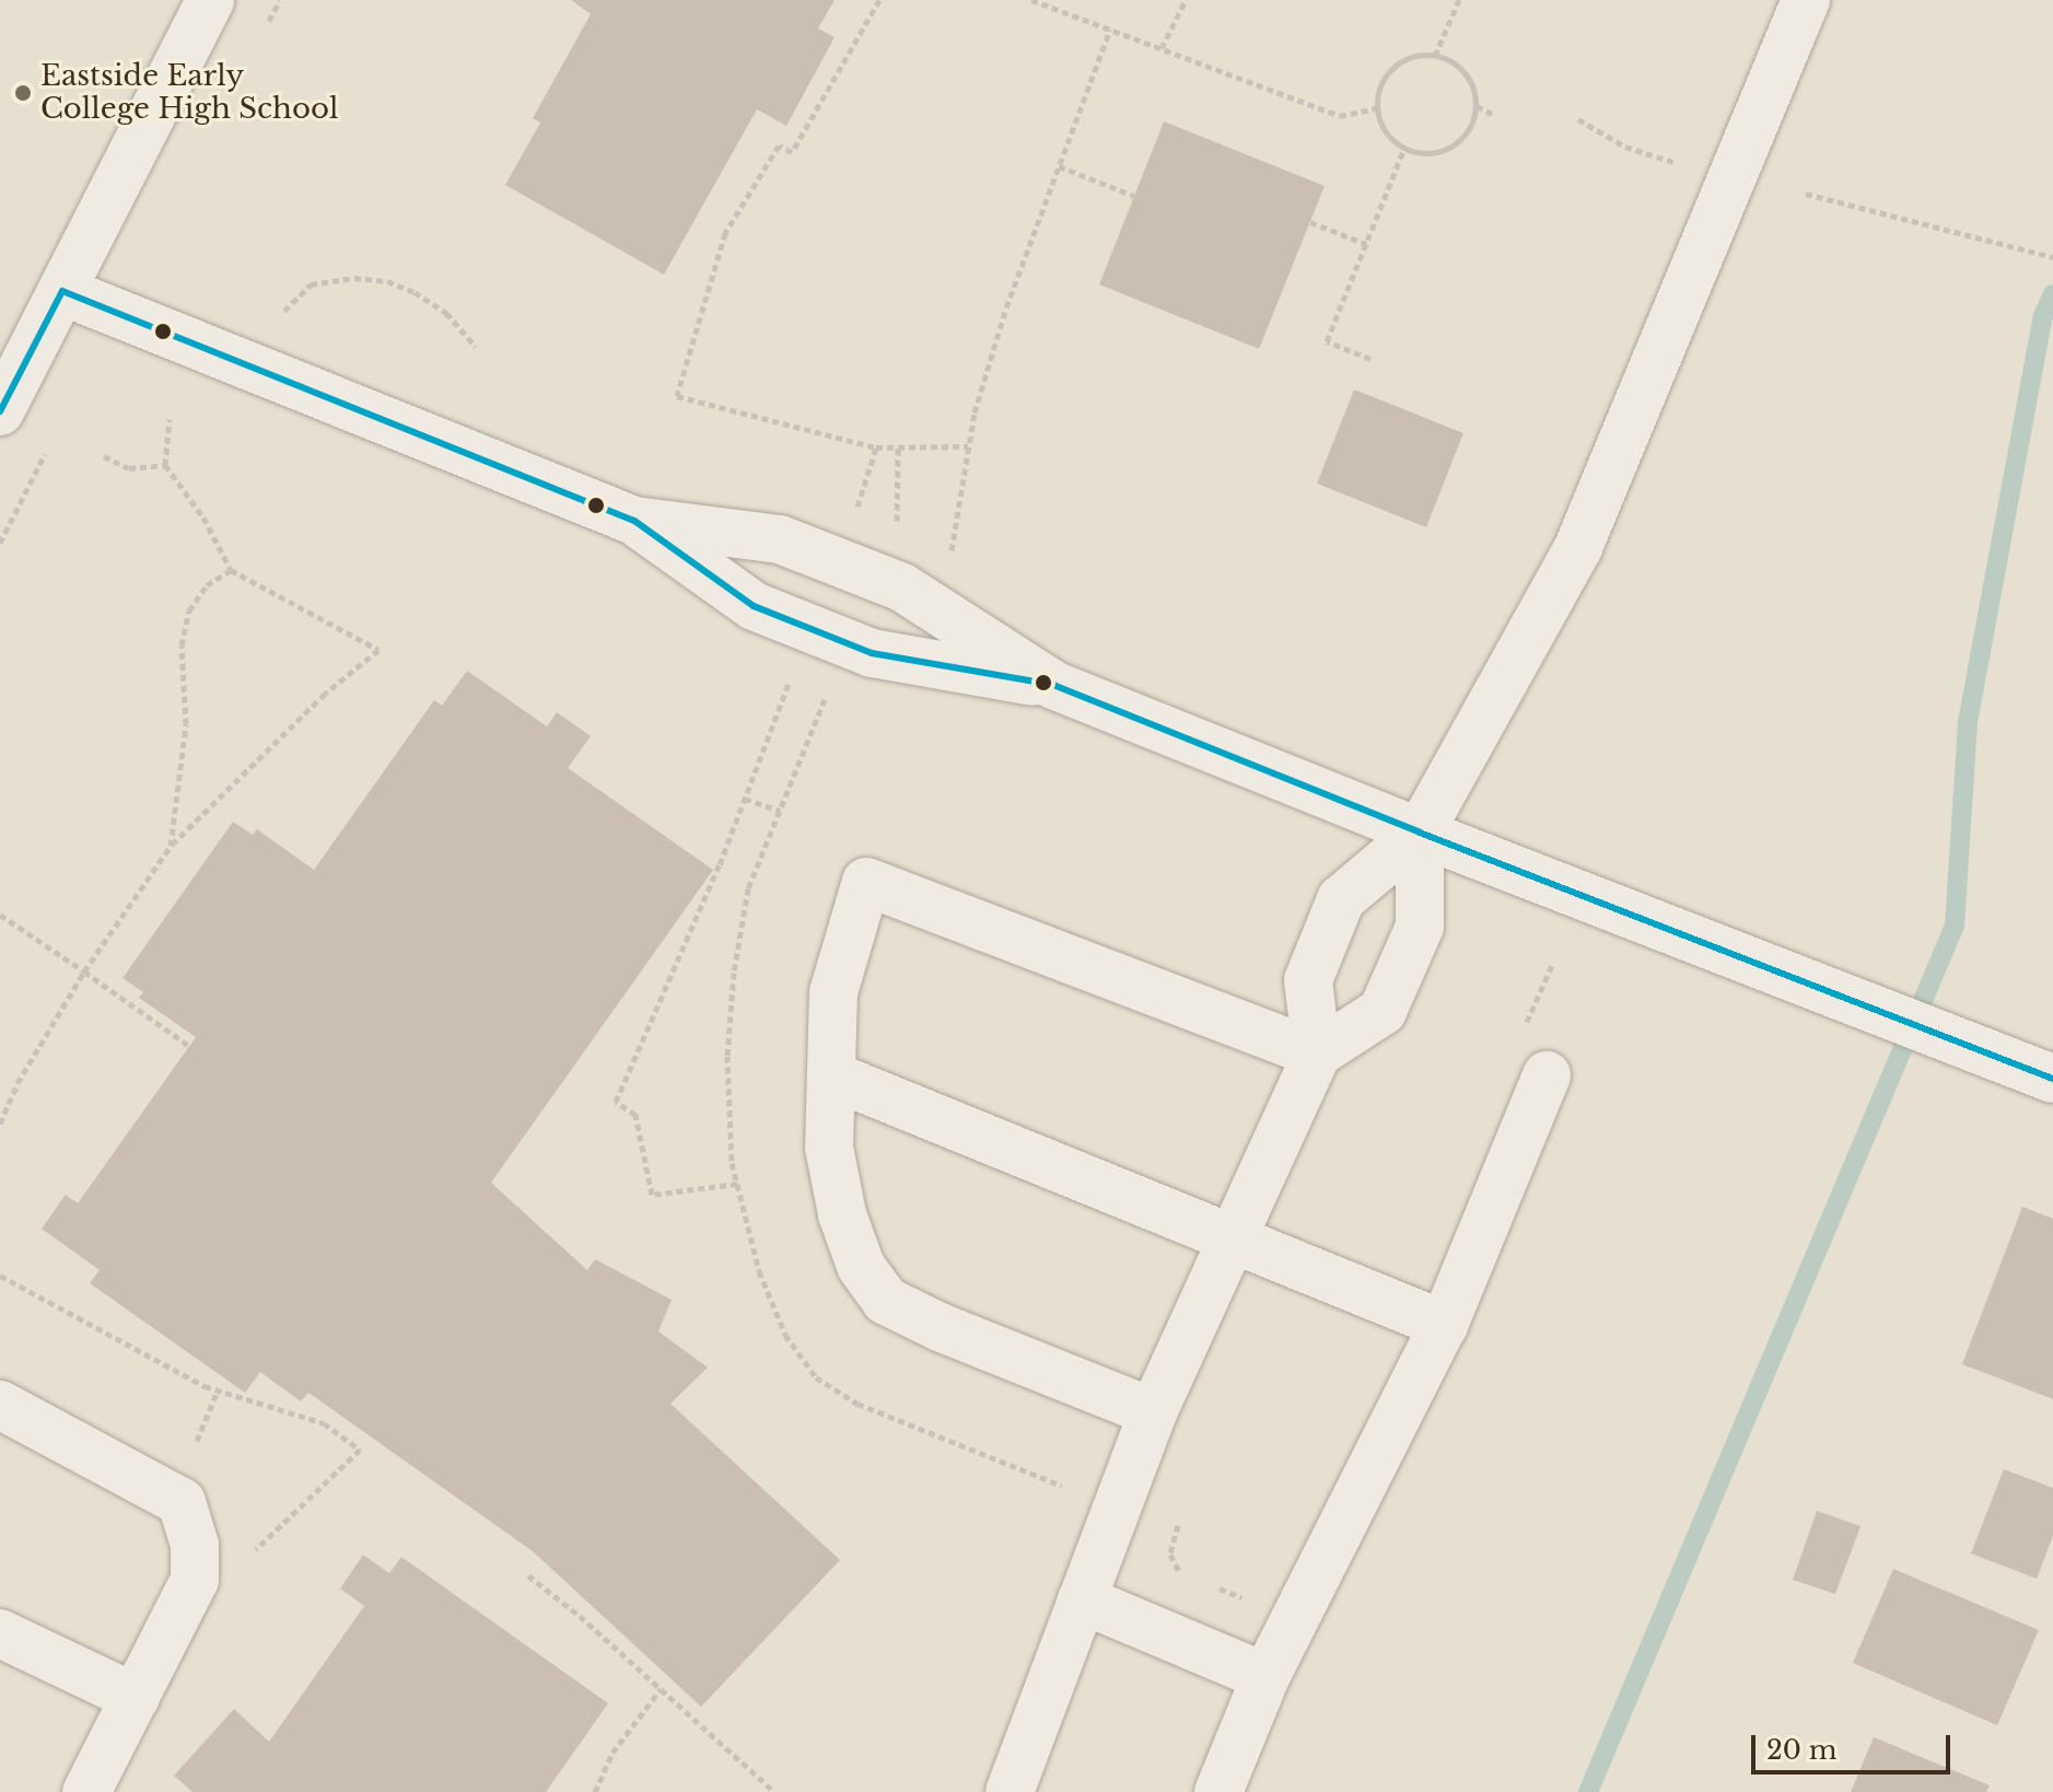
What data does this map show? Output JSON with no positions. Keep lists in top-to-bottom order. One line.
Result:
{"places":["Eastside Early College High School"],"scale_bar":"20 m"}
